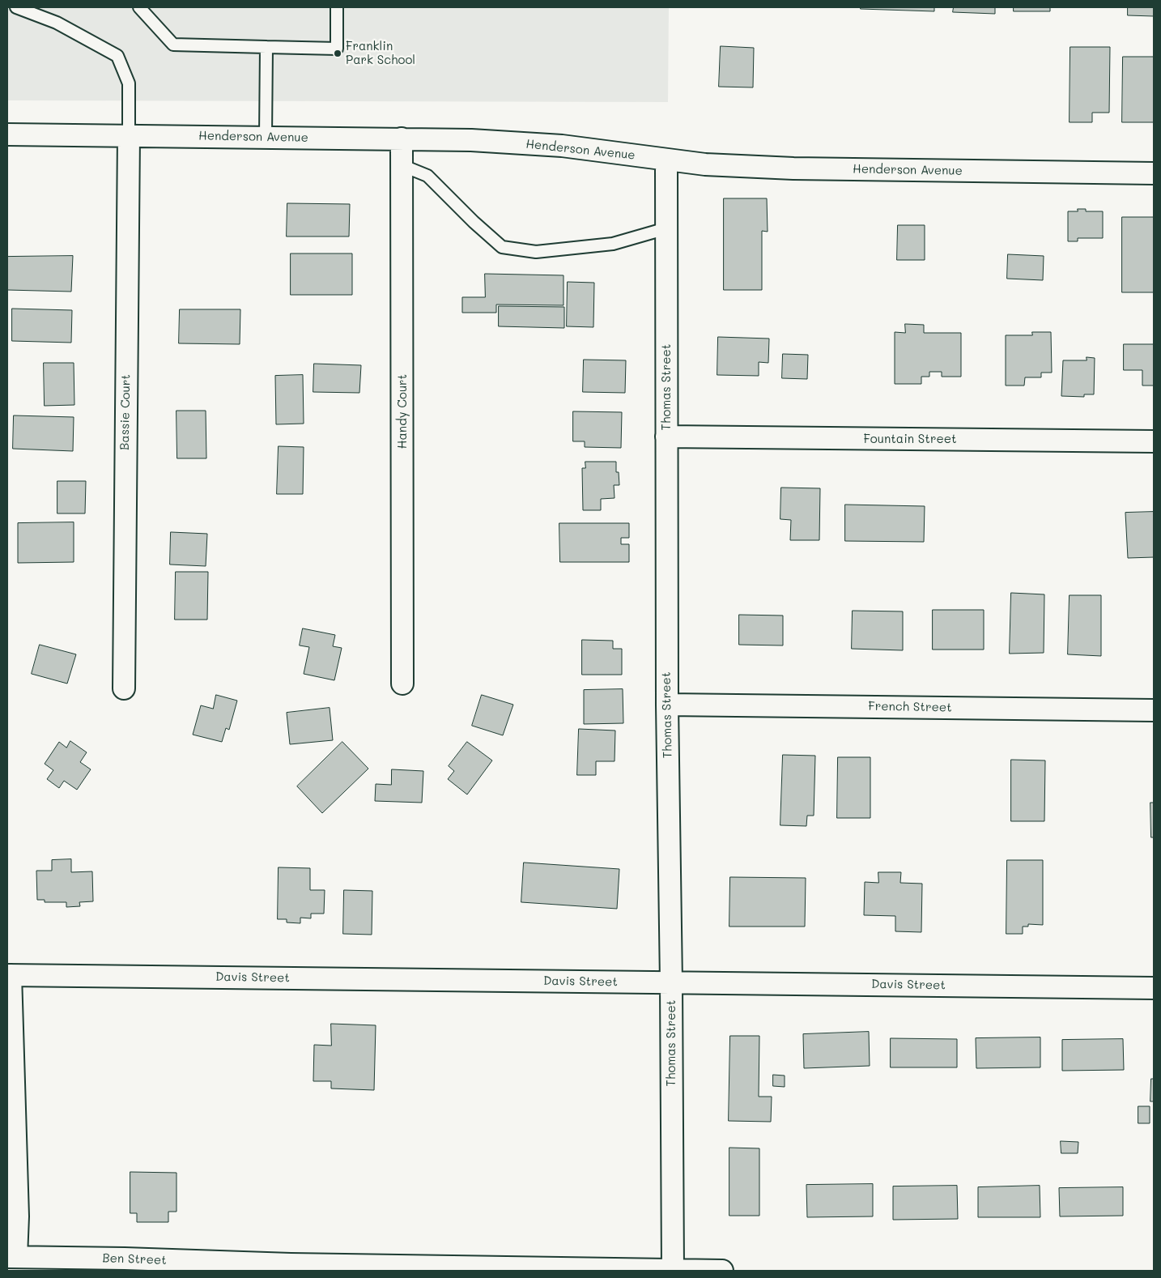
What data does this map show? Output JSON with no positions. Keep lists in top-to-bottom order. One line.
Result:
{"streets":{"street":["Henderson Avenue","Thomas Street","Handy Court","Bassie Court","Fountain Street","French Street","Davis Street","Ben Street"]},"crossings":[["Henderson Avenue","Thomas Street"],["Henderson Avenue","Handy Court"],["Henderson Avenue","Bassie Court"],["Thomas Street","Fountain Street"],["Thomas Street","French Street"],["Thomas Street","Davis Street"],["Thomas Street","Ben Street"]],"places":["Franklin Park School"]}
